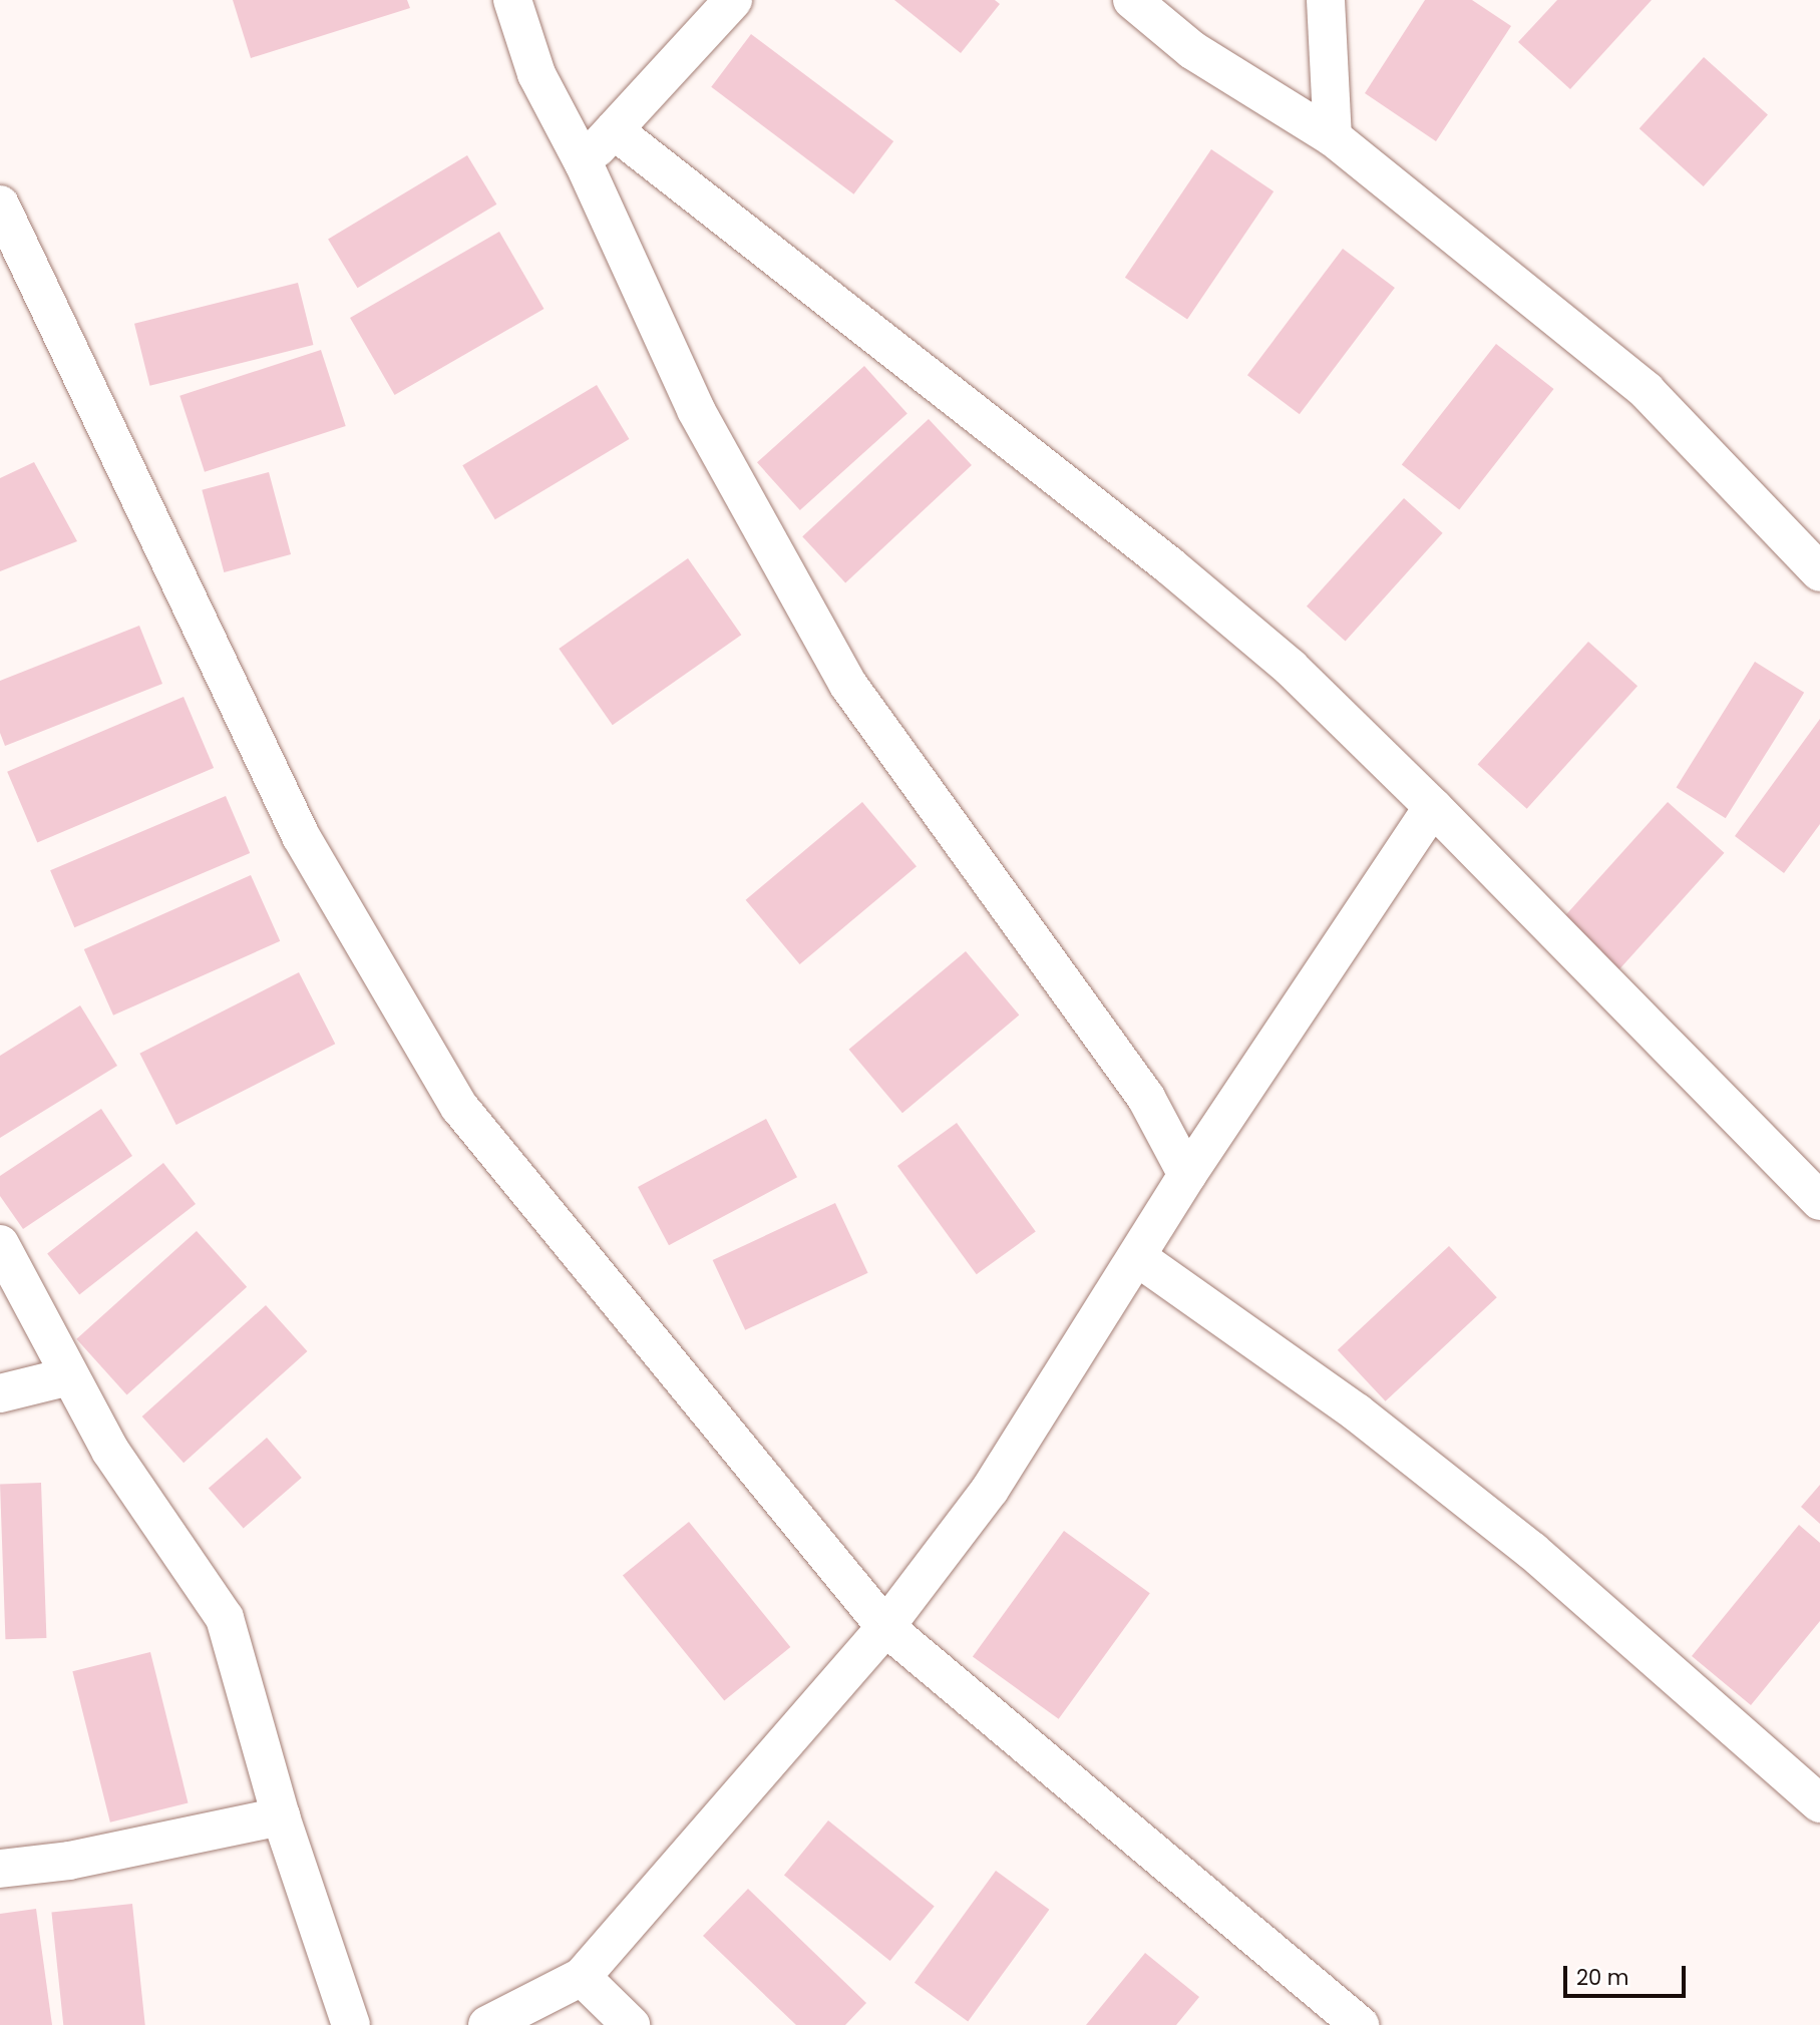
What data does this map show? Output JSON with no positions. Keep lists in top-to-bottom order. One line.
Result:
{"scale_bar":"20 m"}
